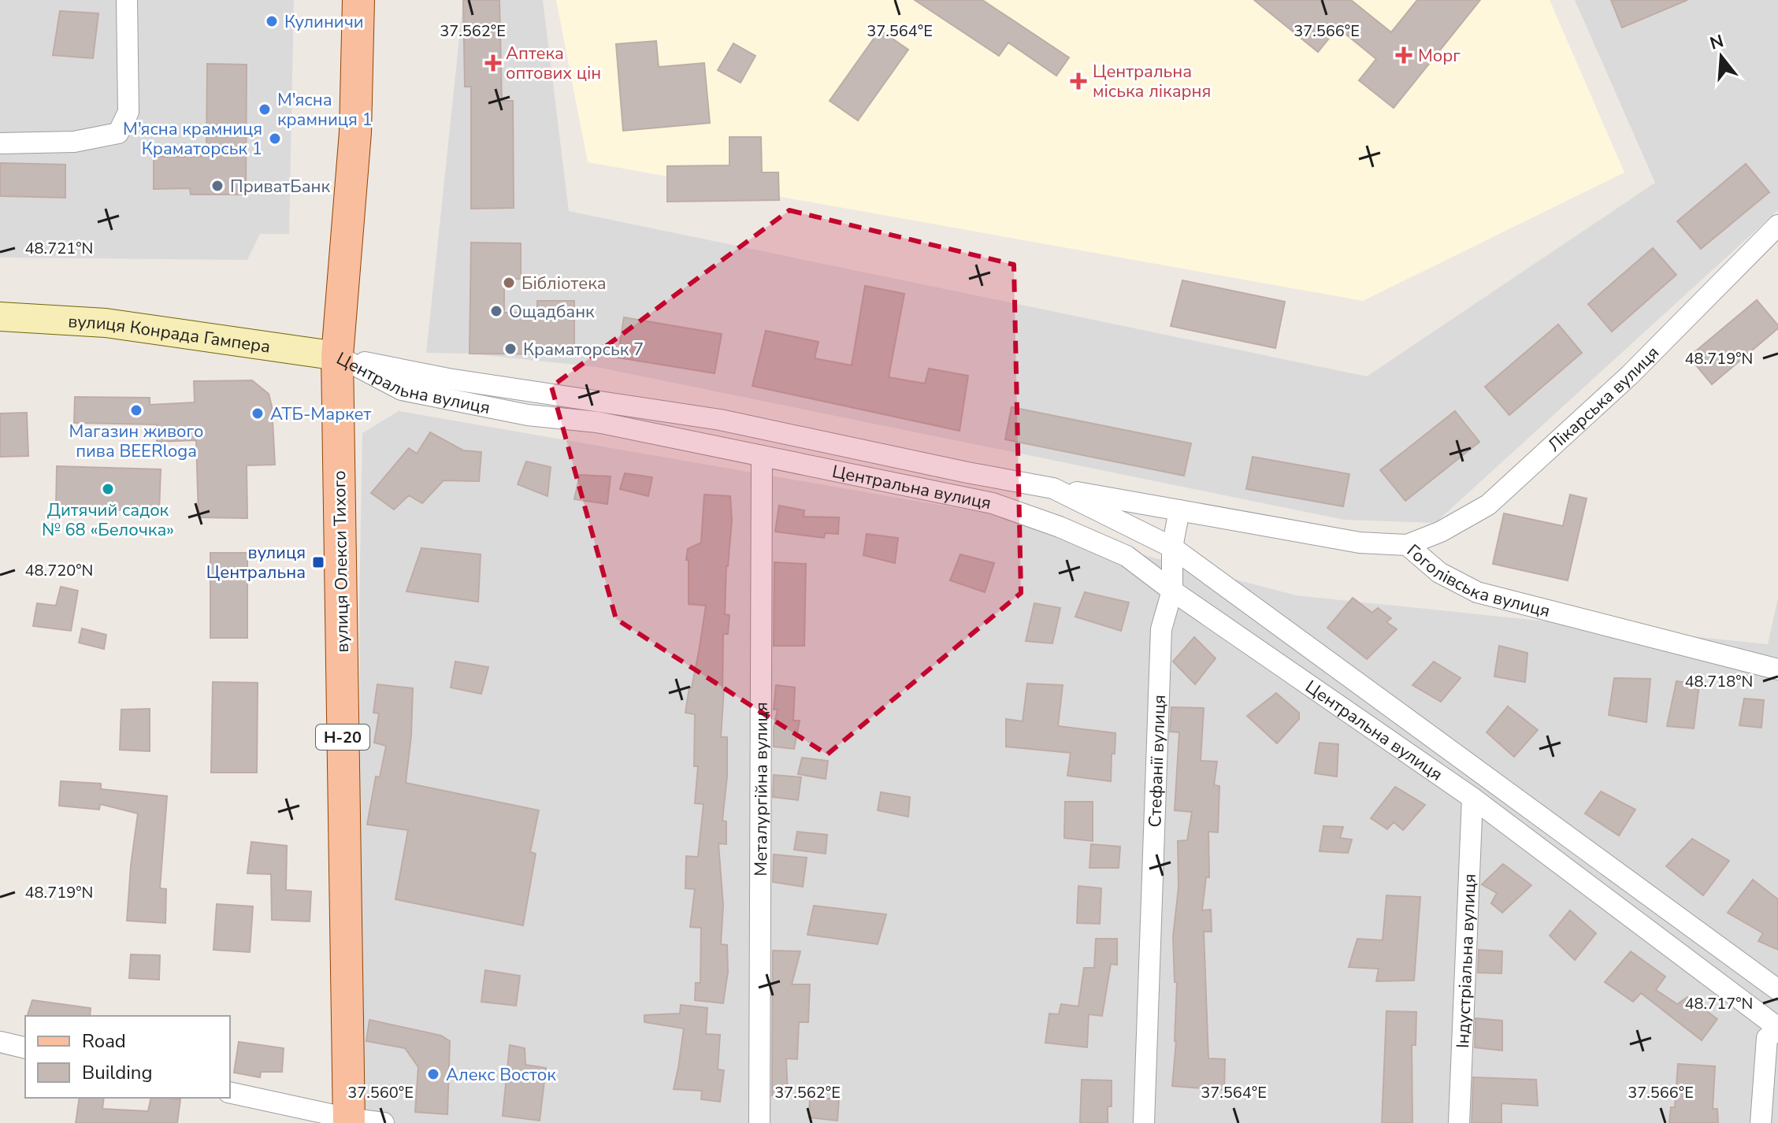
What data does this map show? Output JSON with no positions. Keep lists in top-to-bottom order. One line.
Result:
{"streets":{"main road":["вулиця Конрада Гампера","вулиця Олекси Тихого","Н-20"],"street":["Центральна вулиця","Лікарська вулиця","Гоголівська вулиця","Стефанії вулиця","Металургійна вулиця","Індустріальна вулиця"]},"crossings":[["вулиця Конрада Гампера","Центральна вулиця"],["вулиця Конрада Гампера","вулиця Олекси Тихого"],["Центральна вулиця","вулиця Олекси Тихого"],["Центральна вулиця","Гоголівська вулиця"],["Центральна вулиця","Стефанії вулиця"],["Центральна вулиця","Металургійна вулиця"],["Центральна вулиця","Індустріальна вулиця"],["Лікарська вулиця","Гоголівська вулиця"]],"places":{"other":["Кулиничи","М'ясна крамниця 1","М'ясна крамниця Краматорськ 1","ПриватБанк","Бібліотека","Ощадбанк","Краматорськ 7","Магазин живого пива BEERloga","АТБ-Маркет","Дитячий садок № 68 «Белочка»","Алекс Восток"],"health":["Морг","Аптека оптових цін","Центральна міська лікарня"],"transit":["вулиця Центральна"]},"legend":["Road","Building"],"north":"top","coordinates":["37.566°E","37.562°E","37.564°E","48.721°N","48.719°N","48.720°N","48.718°N","48.717°N","37.560°E"]}
